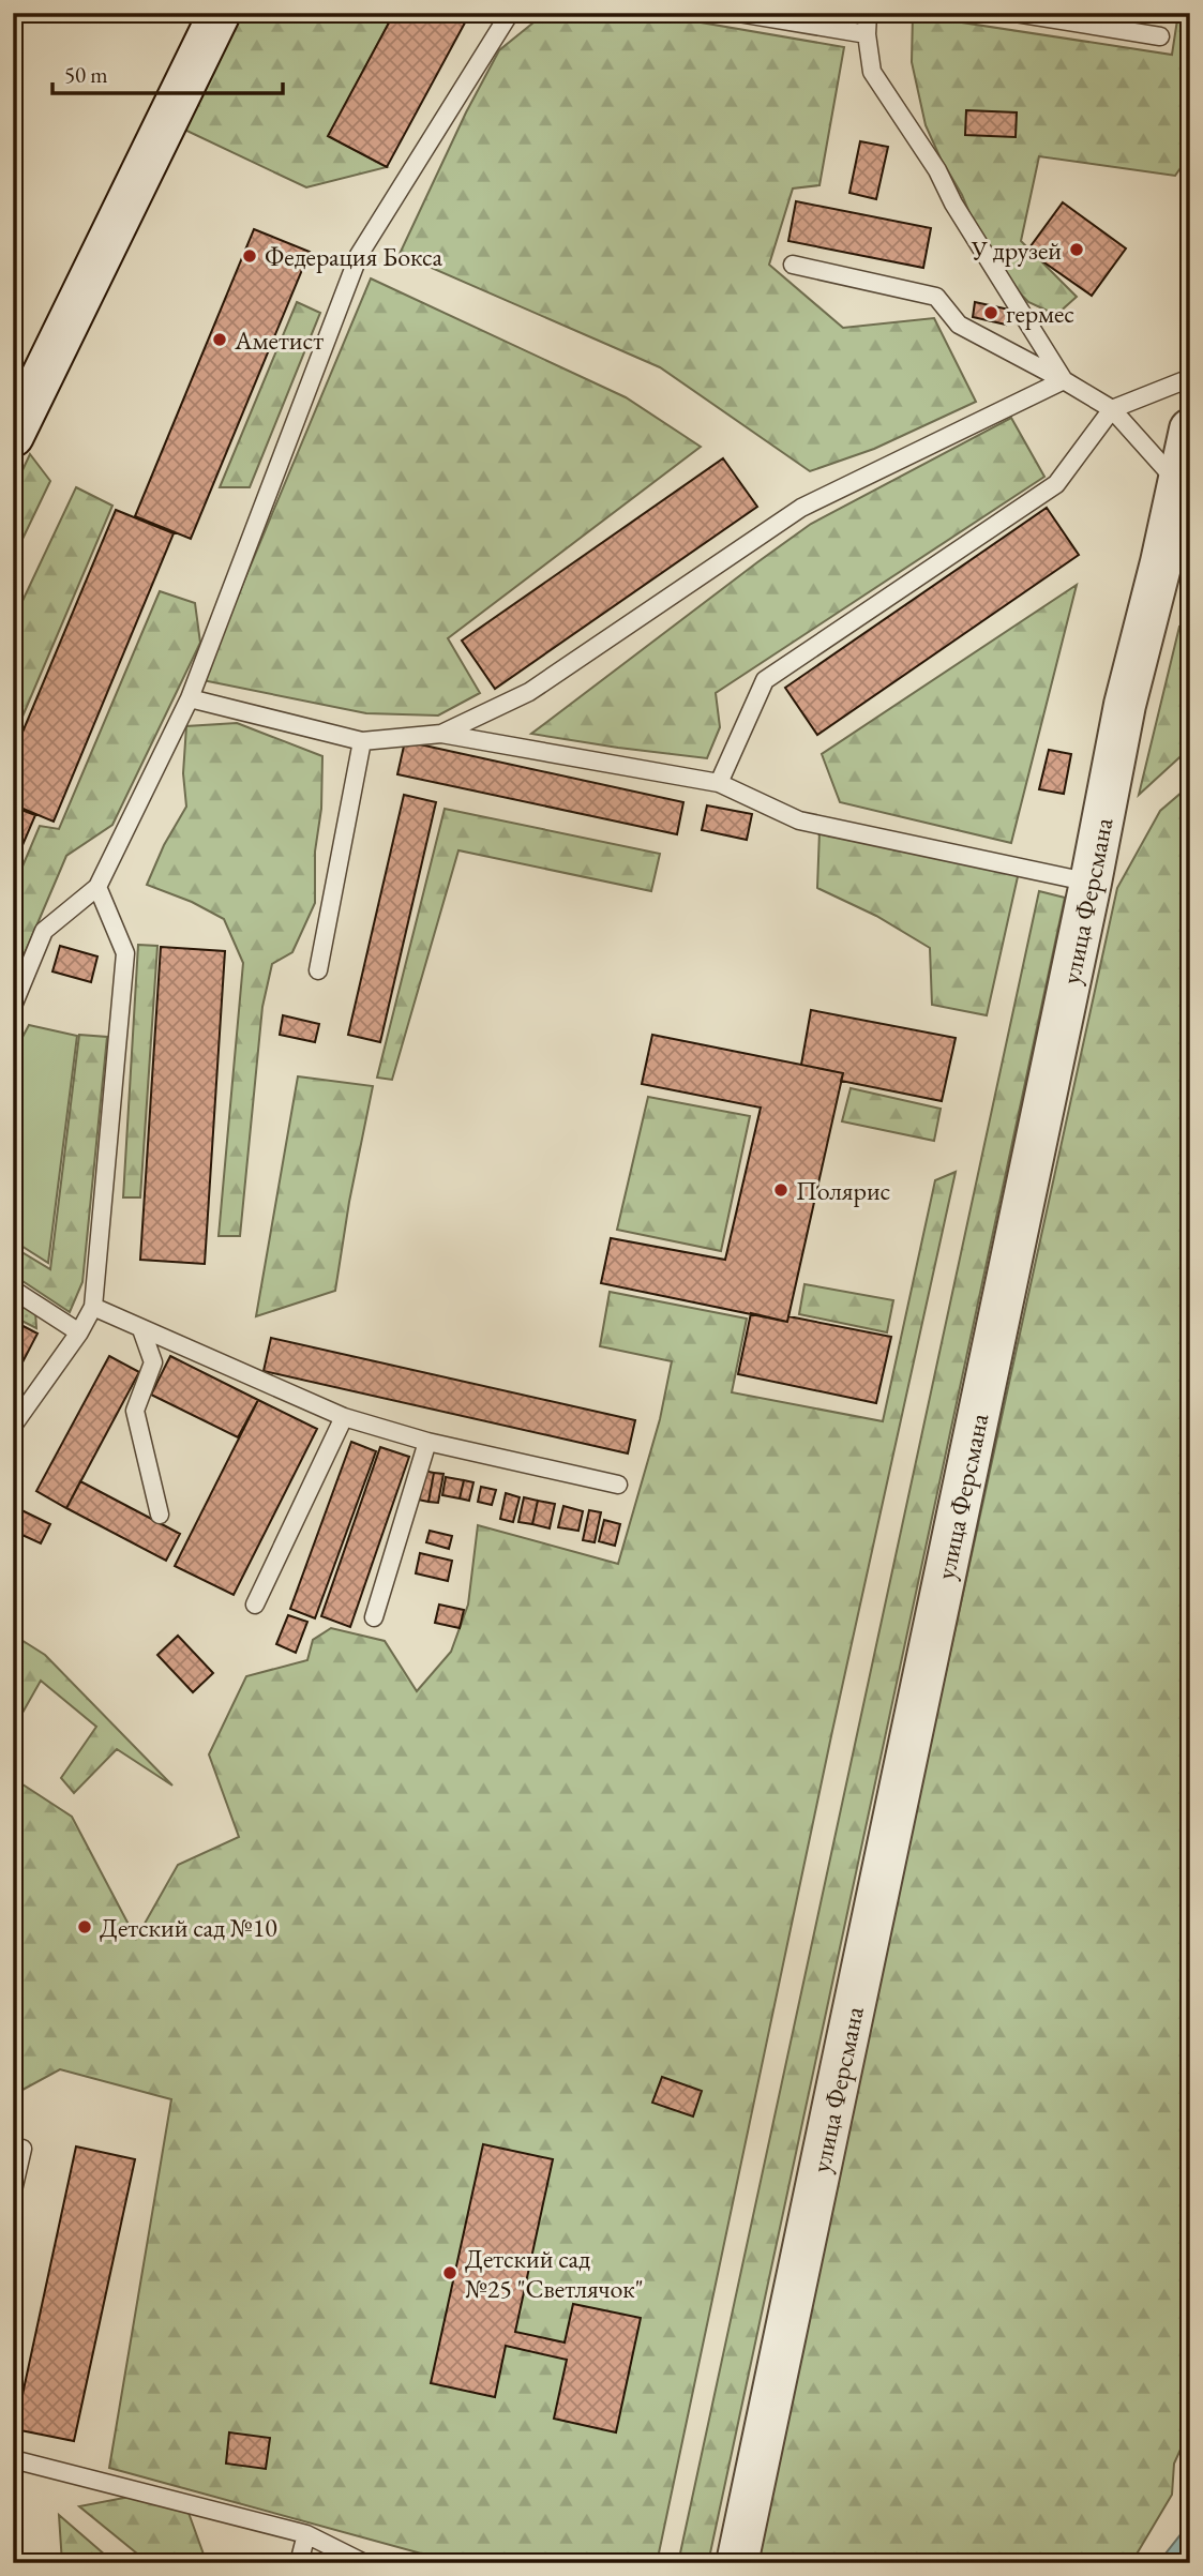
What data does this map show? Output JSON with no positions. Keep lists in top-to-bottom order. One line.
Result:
{"streets":{"street":["улица Ферсмана"]},"places":["У друзей","Федерация Бокса","гермес","Аметист","Полярис","Детский сад №10","Детский сад №25 \"Светлячок\""],"scale_bar":"50 m"}
